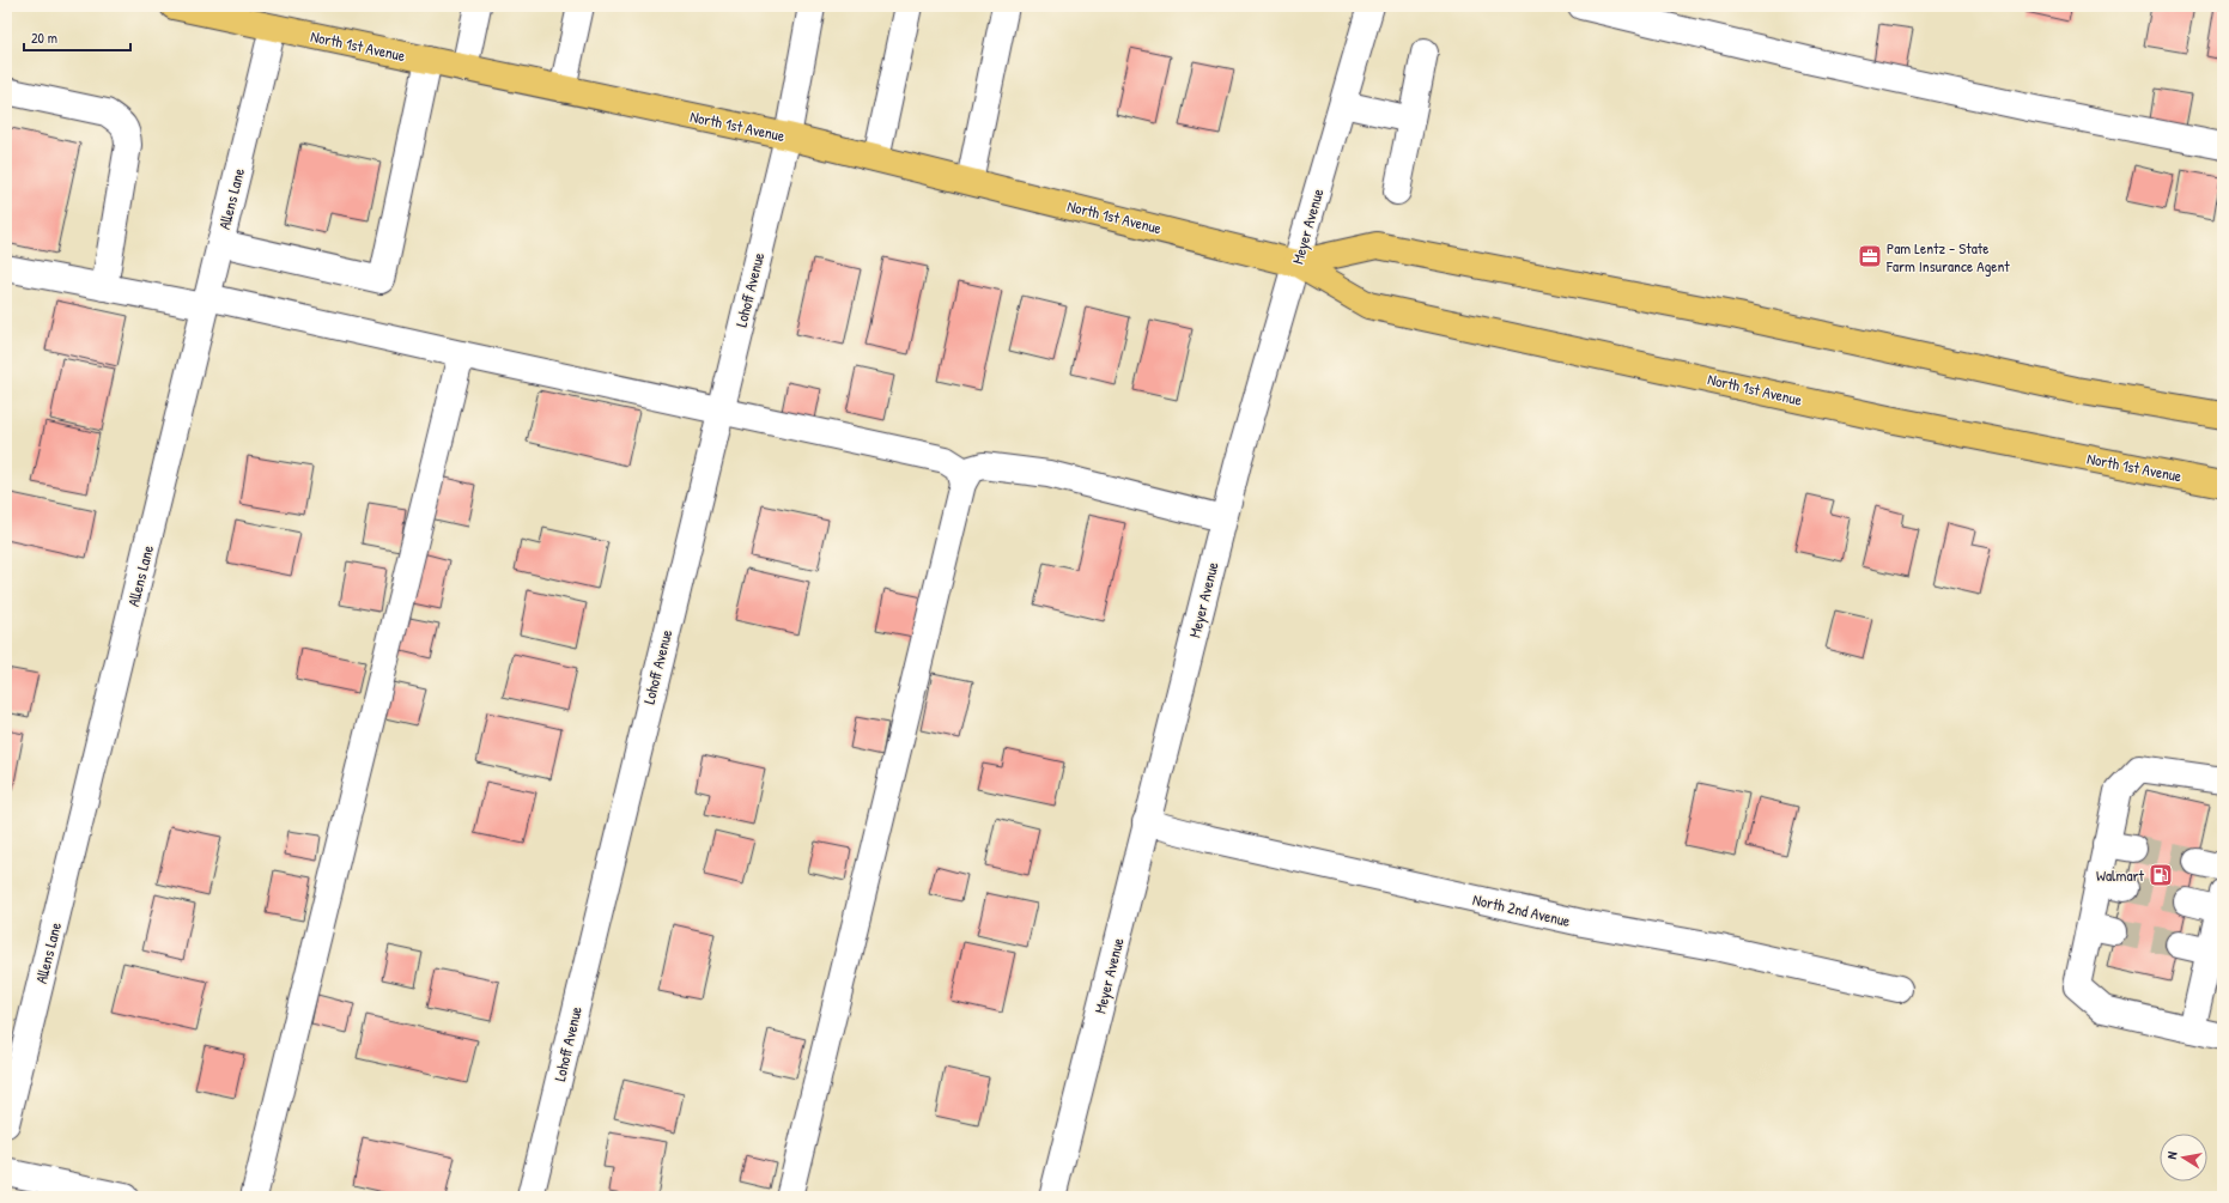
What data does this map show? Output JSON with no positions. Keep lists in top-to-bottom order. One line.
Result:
{"streets":{"main road":["North 1st Avenue"],"street":["Allens Lane","Meyer Avenue","Lohoff Avenue","North 2nd Avenue"]},"crossings":[["North 1st Avenue","Allens Lane"],["North 1st Avenue","Meyer Avenue"],["North 1st Avenue","Lohoff Avenue"],["Meyer Avenue","North 2nd Avenue"]],"places":{"office":["Pam Lentz - State Farm Insurance Agent"],"fuel station":["Walmart"]},"scale_bar":"20 m","north":"left"}
